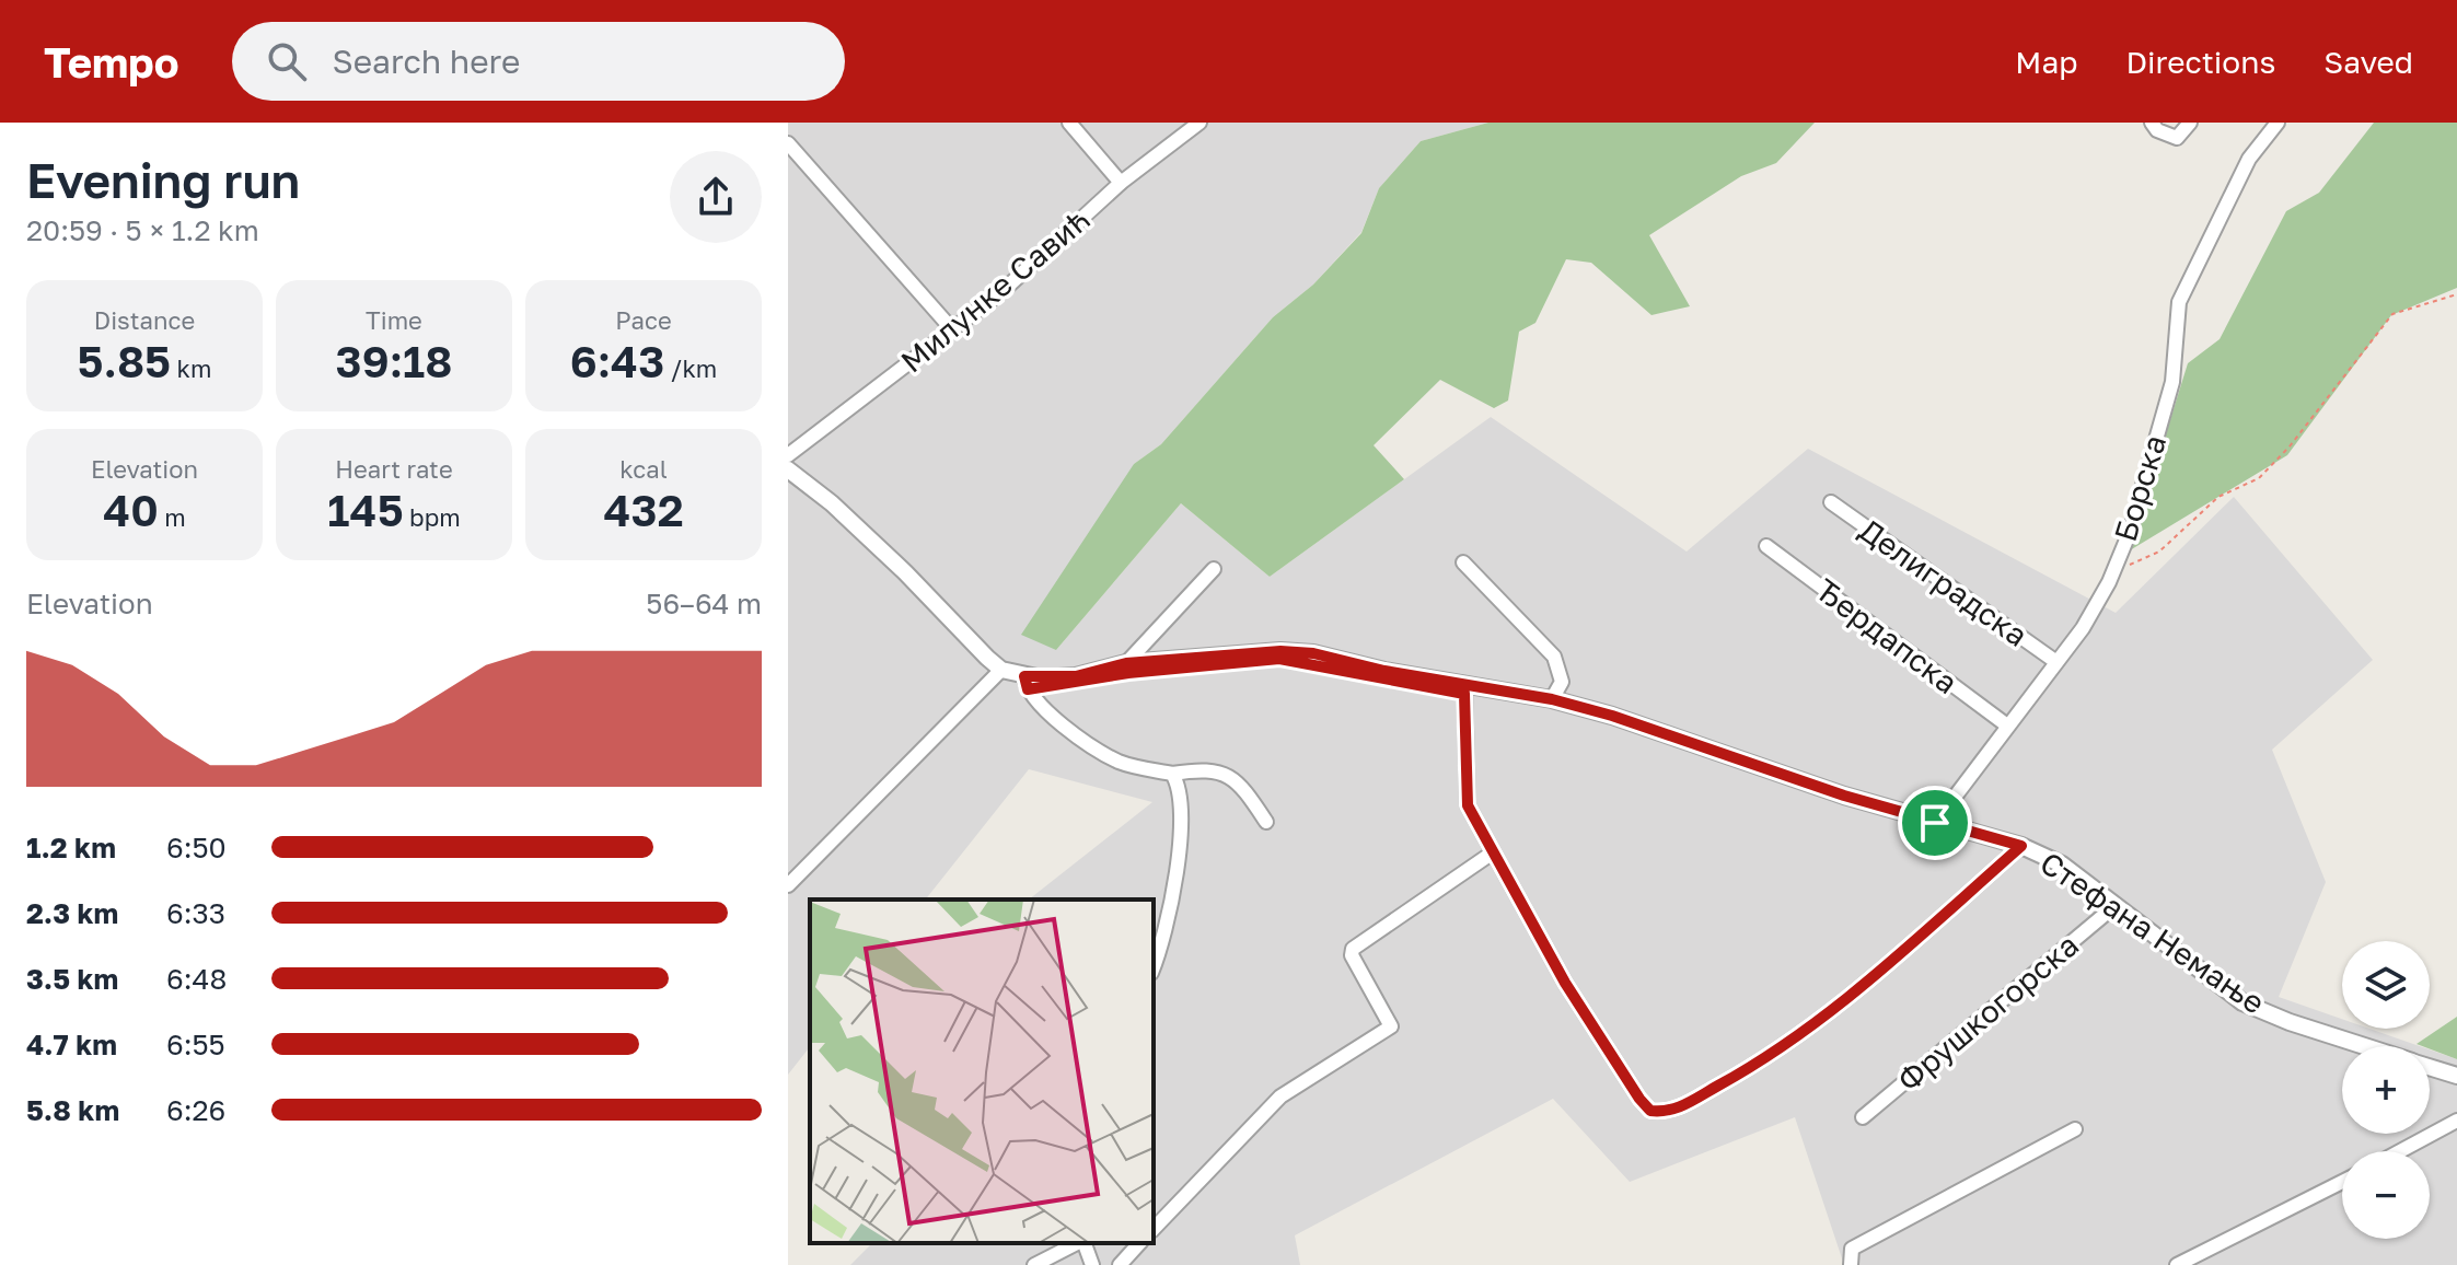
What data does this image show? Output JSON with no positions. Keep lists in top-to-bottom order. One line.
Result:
{"streets":{"street":["Милунке Савић","Борска","Делиградска","Ђердапска","Стефана Немање","Фрушкогорска"]},"crossings":[["Борска","Делиградска"],["Борска","Ђердапска"],["Борска","Стефана Немање"],["Стефана Немање","Фрушкогорска"]],"page":{"header":"Tempo","search":"Search here","nav":["Map","Directions","Saved"],"heading":["Evening run","20:59 · 5 × 1.2 km"],"stats":[["Distance","5.85 km"],["Time","39:18"],["Pace","6:43 /km"],["Elevation","40 m"],["Heart rate","145 bpm"],["kcal","432"]],"chart":["Elevation","56–64 m"],"list":[{"name":"1.2 km","note":"6:50"},{"name":"2.3 km","note":"6:33"},{"name":"3.5 km","note":"6:48"},{"name":"4.7 km","note":"6:55"},{"name":"5.8 km","note":"6:26"}],"map_buttons":["+","−"]}}
